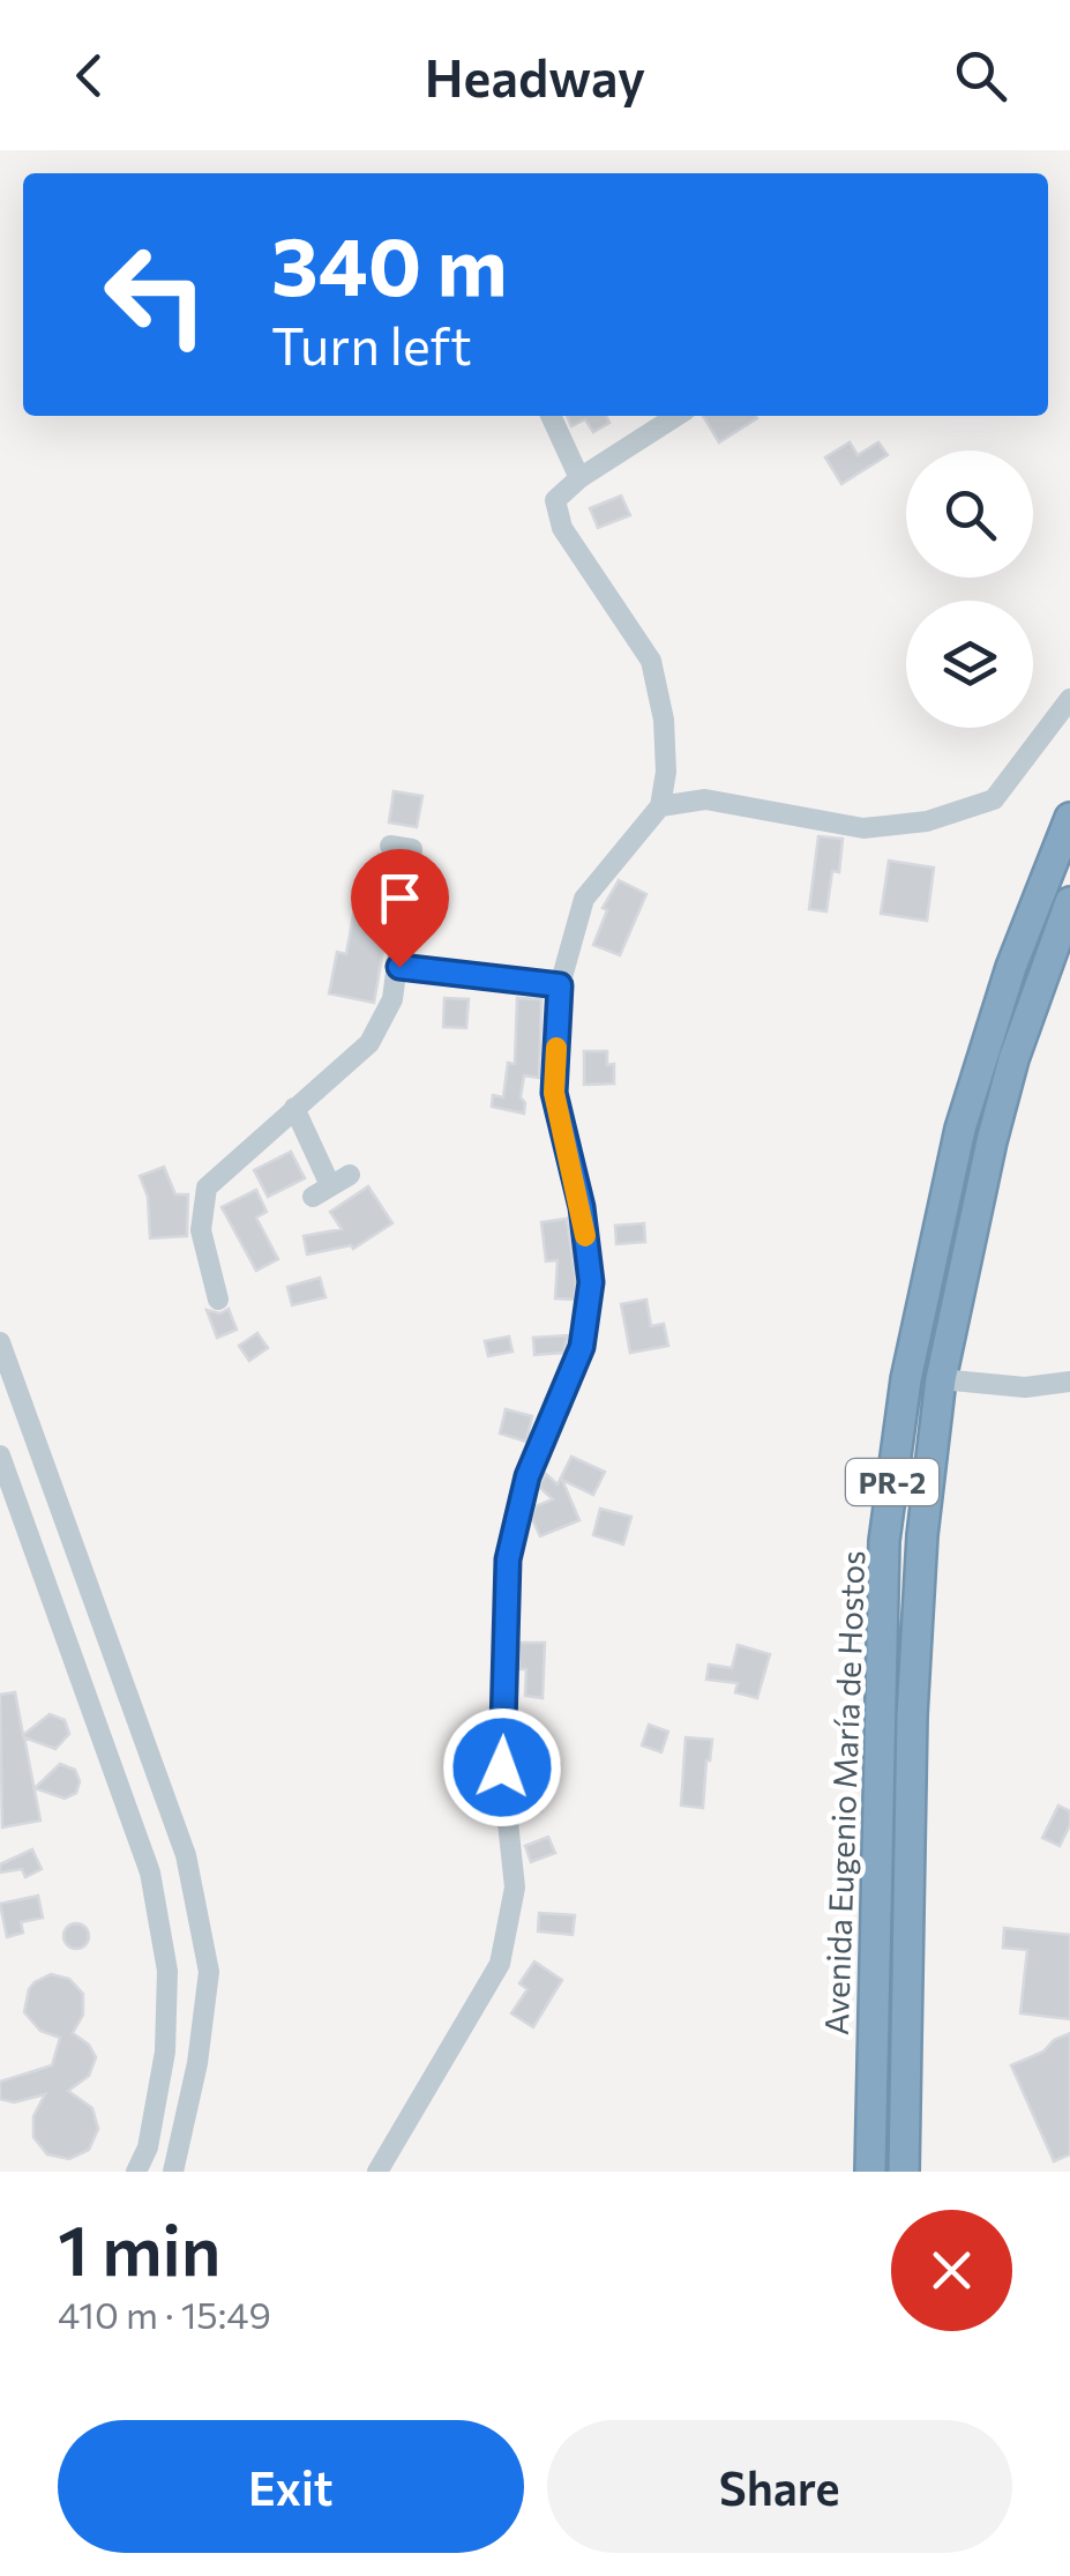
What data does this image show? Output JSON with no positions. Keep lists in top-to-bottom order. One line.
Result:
{"streets":{"highway":["PR-2","Avenida Eugenio María de Hostos"]},"page":{"header":"Headway","turn":["340 m","Turn left"],"heading":["1 min","410 m · 15:49"],"buttons":["Exit","Share"]}}
